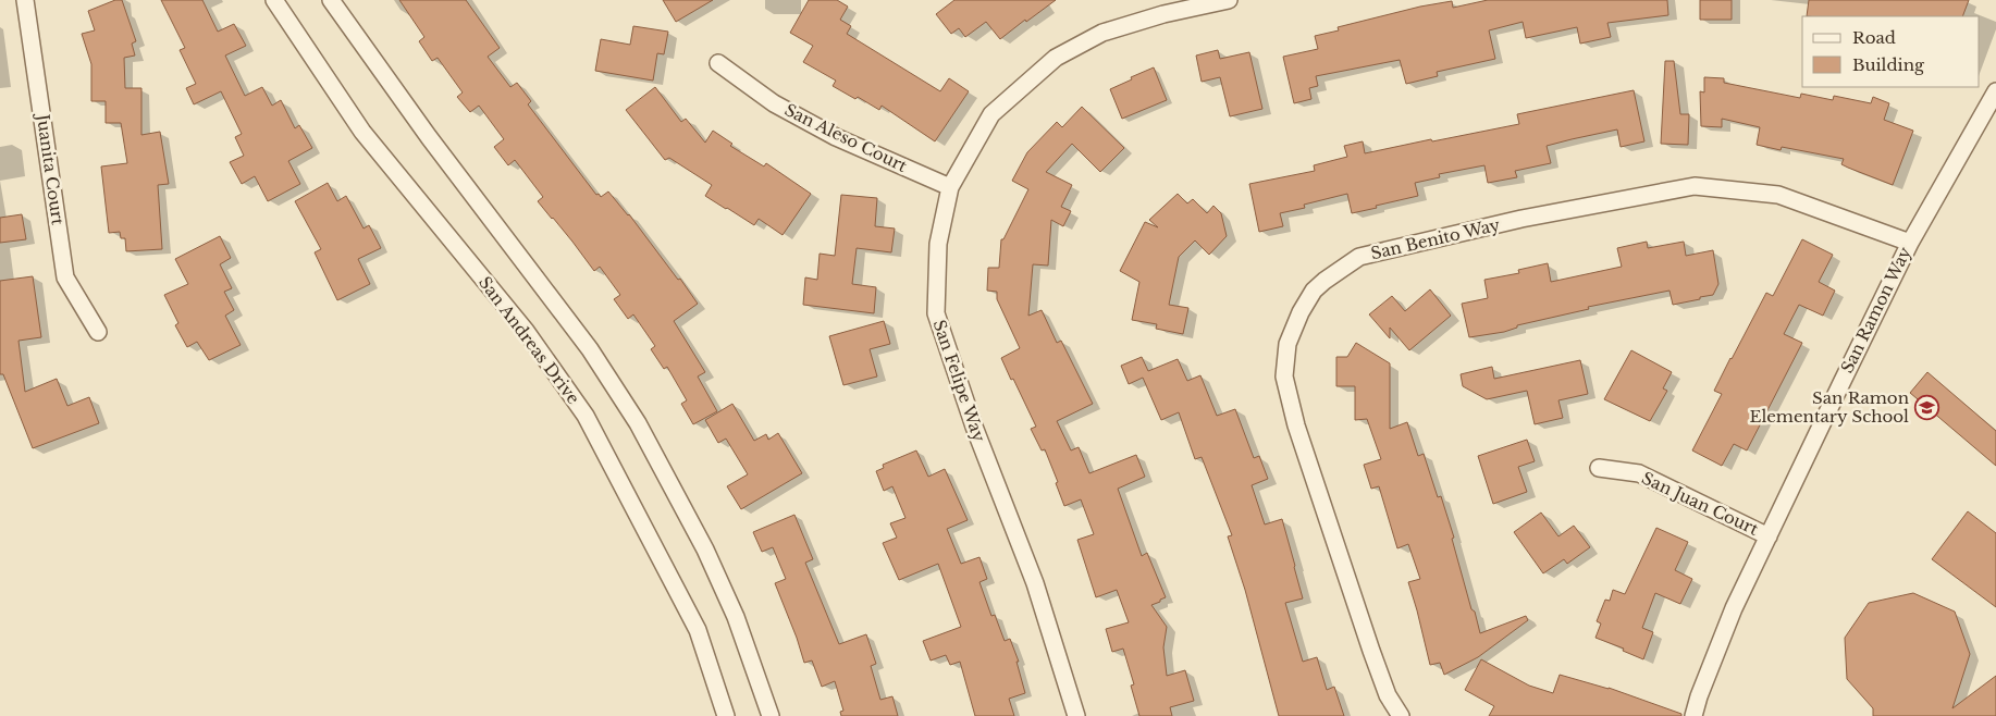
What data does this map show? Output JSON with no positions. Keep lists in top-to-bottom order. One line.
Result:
{"streets":{"street":["San Aleso Court","Juanita Court","San Benito Way","San Ramon Way","San Andreas Drive","San Felipe Way","San Juan Court"]},"crossings":[["San Aleso Court","San Felipe Way"],["San Benito Way","San Ramon Way"],["San Ramon Way","San Juan Court"]],"places":{"school or university":["San Ramon Elementary School"]},"legend":["Road","Building"]}
